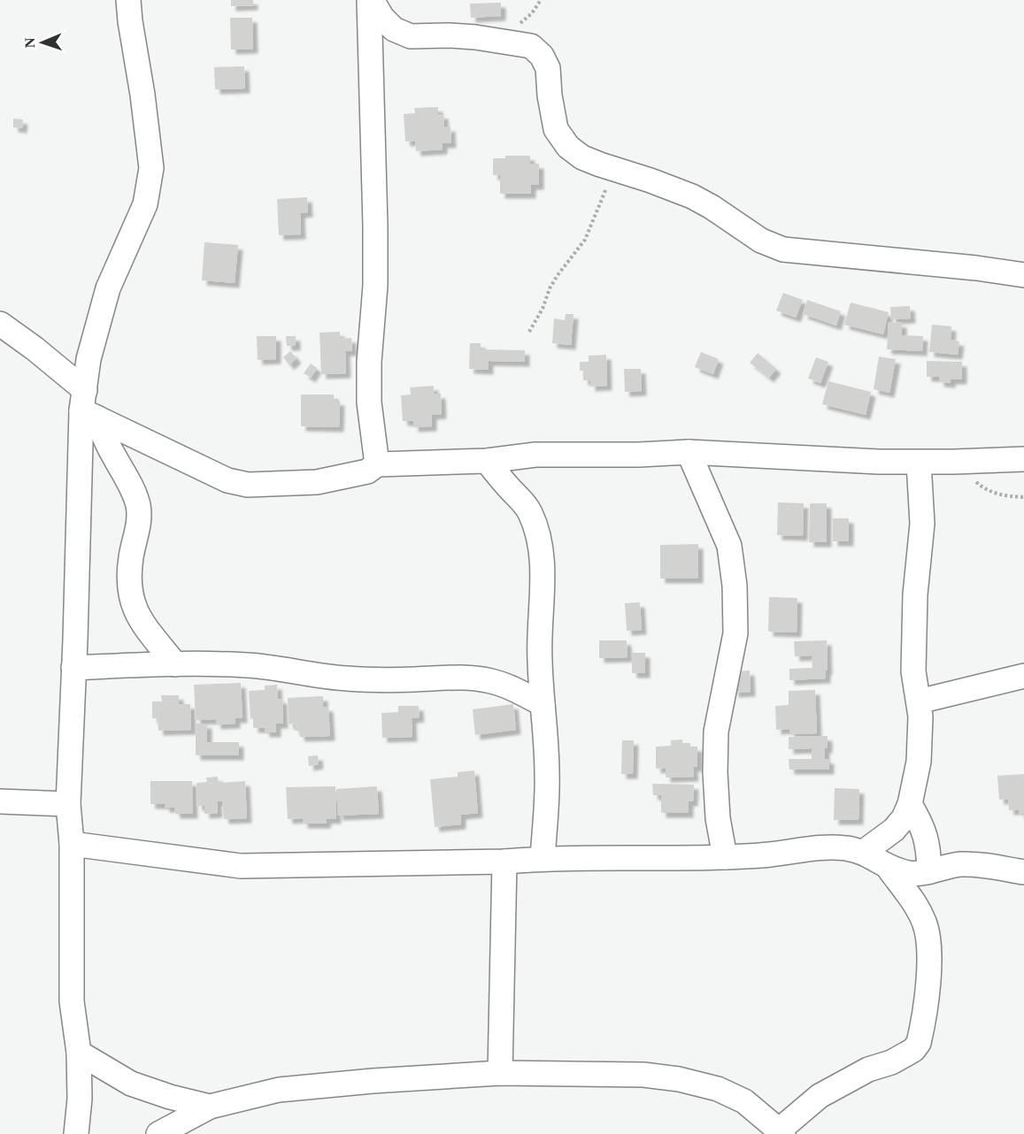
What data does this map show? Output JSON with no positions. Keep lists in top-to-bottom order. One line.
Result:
{"north":"left"}
